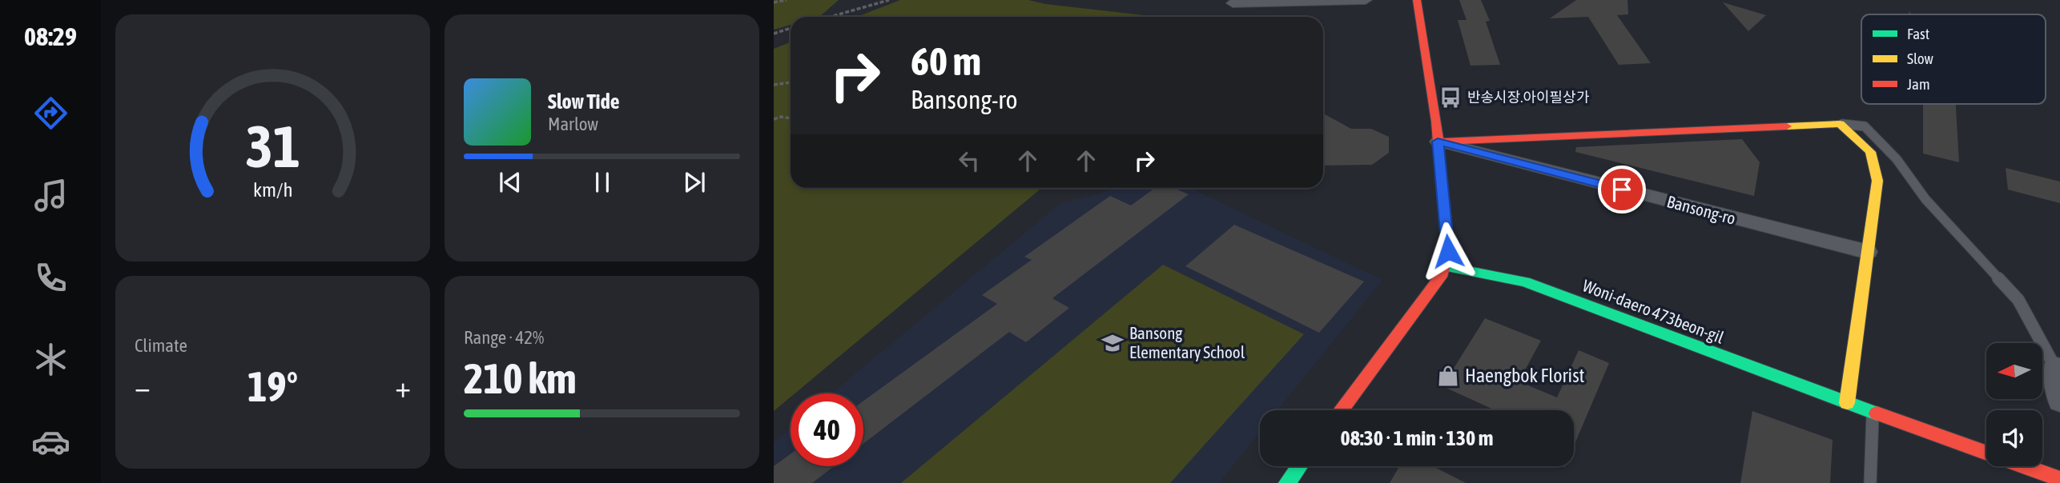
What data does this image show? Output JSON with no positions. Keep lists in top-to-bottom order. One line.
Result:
{"streets":{"street":["Bansong-ro","Woni-daero 473beon-gil"]},"places":{"bus stop":["반송시장.아이필상가"],"school or university":["Bansong Elementary School"],"shop":["Haengbok Florist"]},"legend":["Fast","Slow","Jam"],"north":"left","page":{"tabs":"08:29","turn":["60 m","Bansong-ro"],"song":["Slow Tide","Marlow"],"tile":["Climate",["Range · 42%","210 km"]],"heat":["−","19°","+"],"limit":"40","trip":"08:30 · 1 min · 130 m","gauge":["31","km/h"]}}
